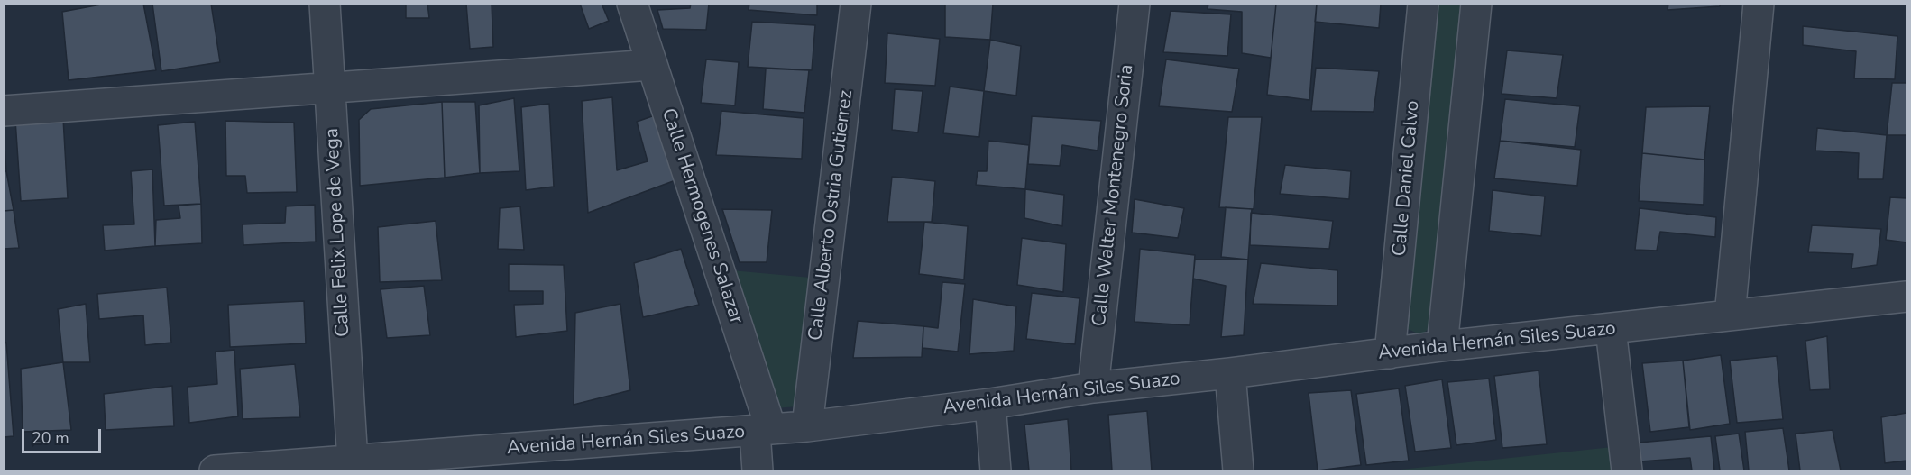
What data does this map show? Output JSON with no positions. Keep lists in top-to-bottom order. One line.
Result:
{"streets":{"street":["Calle Daniel Calvo","Calle Walter Montenegro Soria","Calle Alberto Ostria Gutierrez","Calle Hermogenes Salazar","Calle Felix Lope de Vega","Avenida Hernán Siles Suazo"]},"crossings":[["Calle Daniel Calvo","Avenida Hernán Siles Suazo"],["Calle Walter Montenegro Soria","Avenida Hernán Siles Suazo"],["Calle Alberto Ostria Gutierrez","Avenida Hernán Siles Suazo"],["Calle Hermogenes Salazar","Avenida Hernán Siles Suazo"],["Calle Felix Lope de Vega","Avenida Hernán Siles Suazo"]],"scale_bar":"20 m"}
